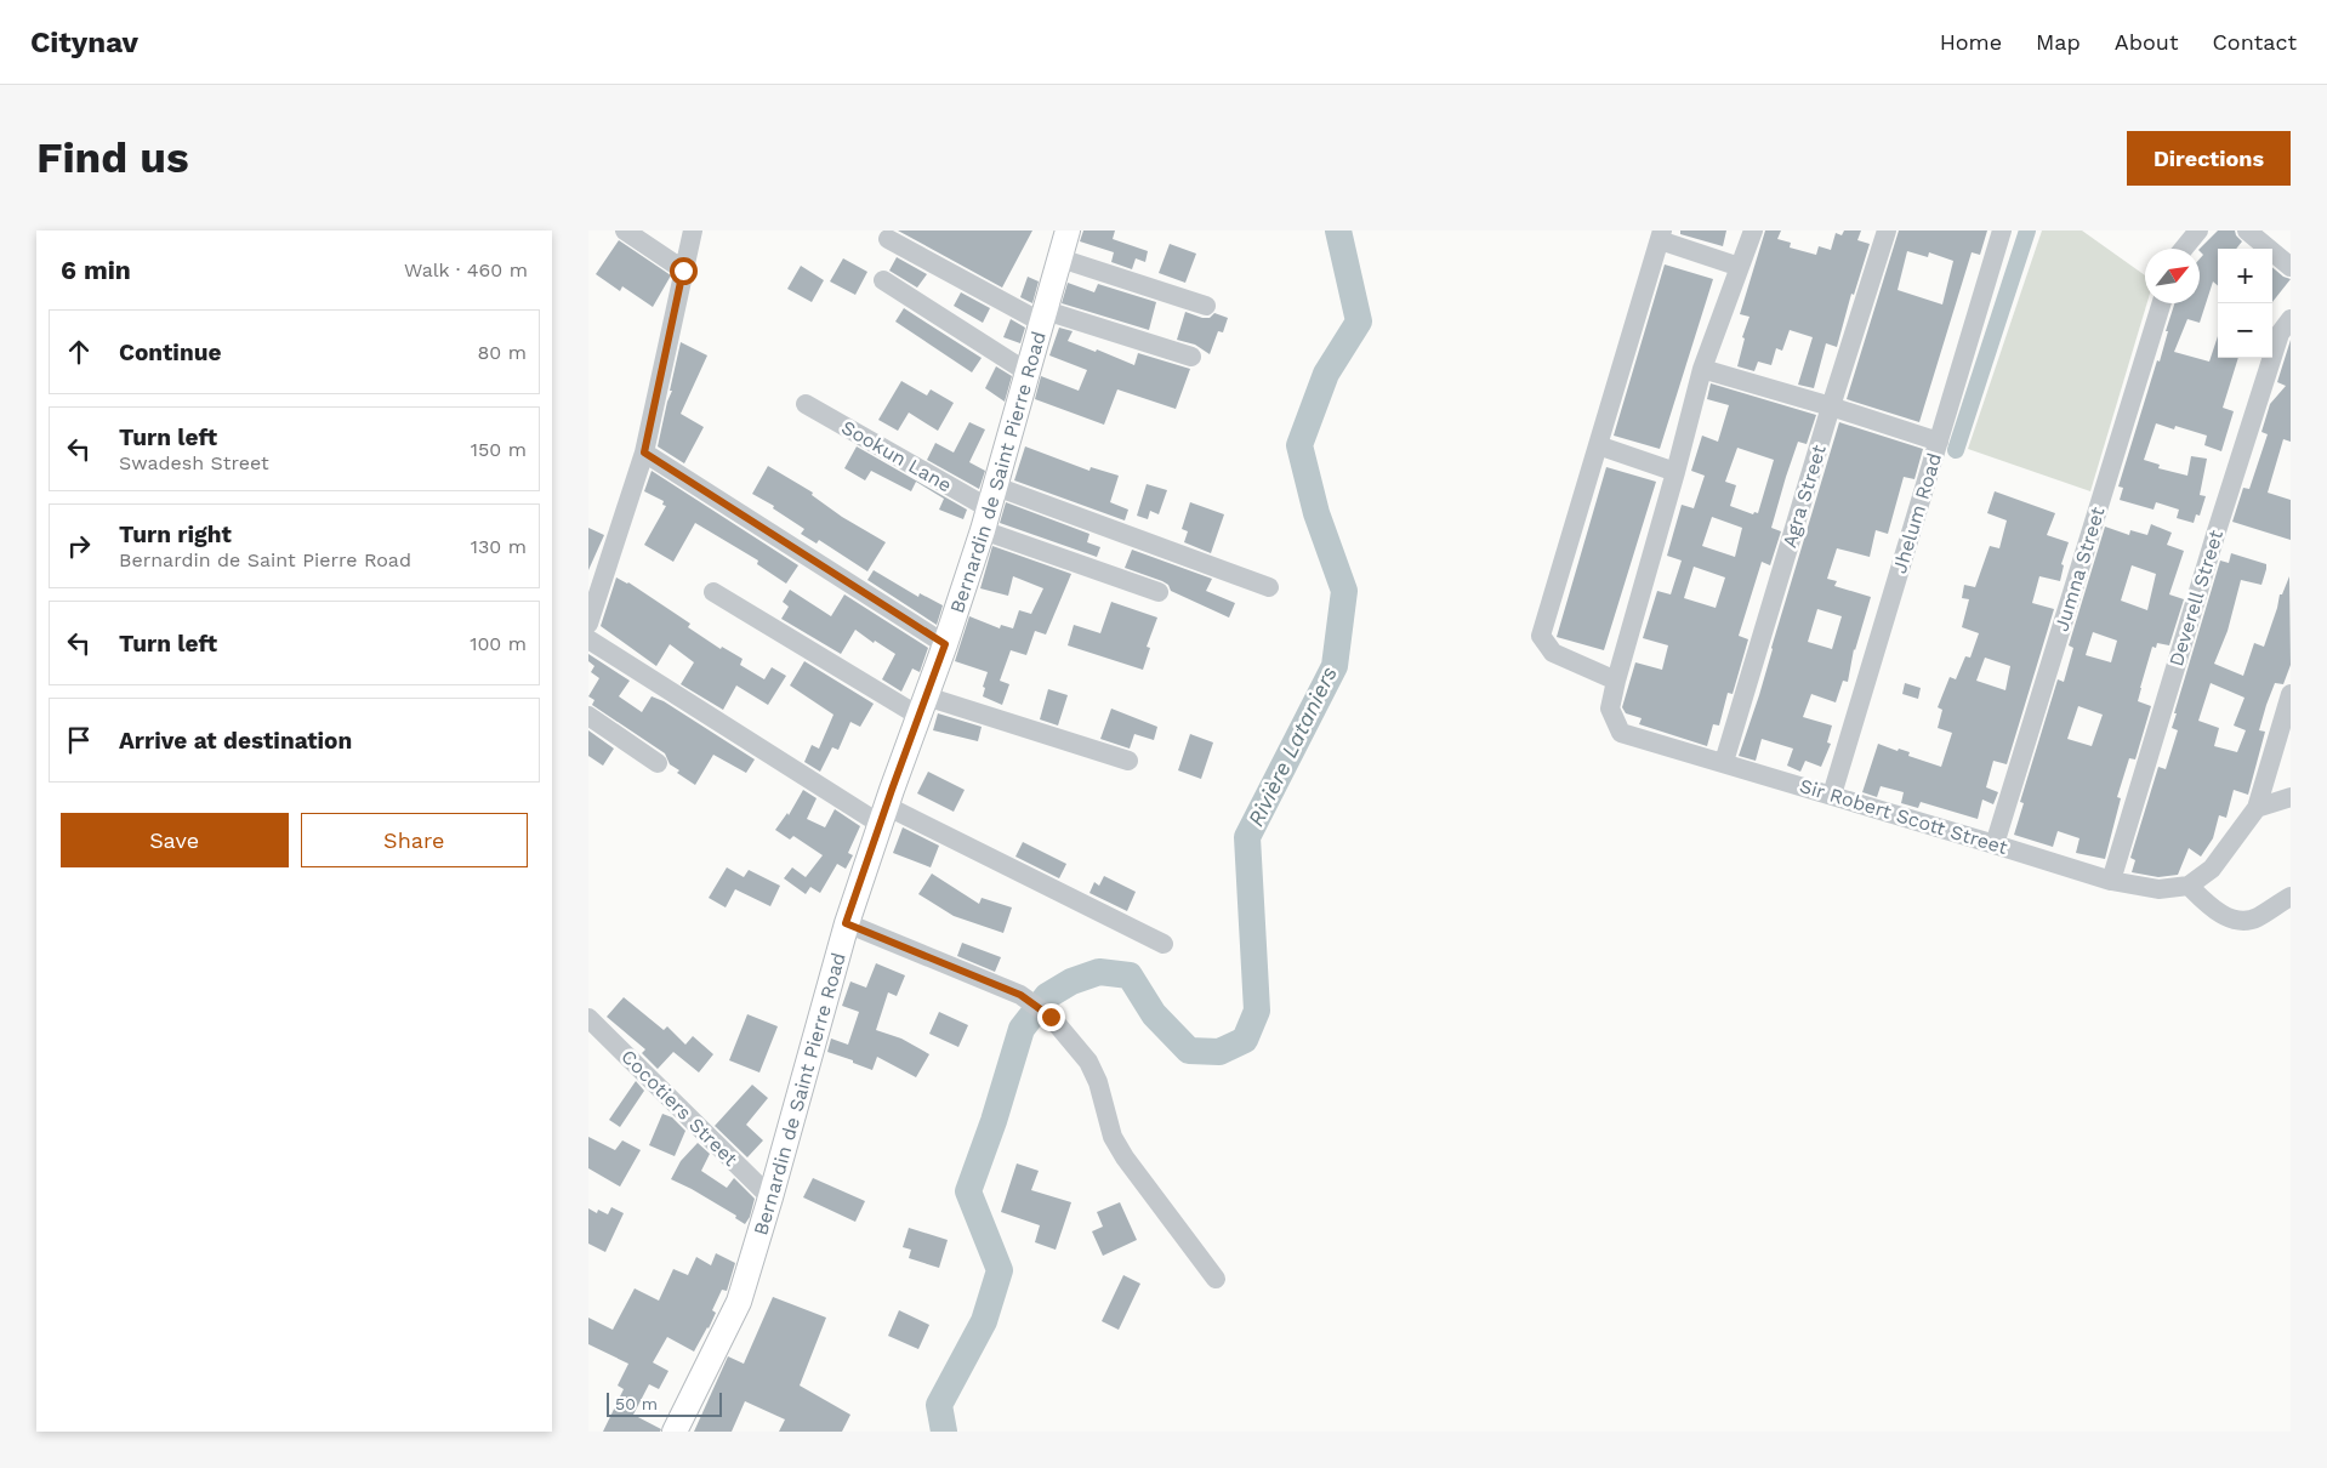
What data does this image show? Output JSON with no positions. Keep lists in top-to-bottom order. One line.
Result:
{"streets":{"main road":["Bernardin de Saint Pierre Road"],"street":["Sookun Lane","Agra Street","Jhelum Road","Jumna Street","Deverell Street","Sir Robert Scott Street","Cocotiers Street"]},"crossings":[["Sookun Lane","Bernardin de Saint Pierre Road"],["Bernardin de Saint Pierre Road","Cocotiers Street"],["Agra Street","Sir Robert Scott Street"],["Jhelum Road","Sir Robert Scott Street"],["Jumna Street","Sir Robert Scott Street"],["Deverell Street","Sir Robert Scott Street"]],"water":["Rivière Lataniers"],"scale_bar":"50 m","north":"top right","page":{"header":"Citynav","nav":["Home","Map","About","Contact"],"buttons":["Directions",["Save","Share"]],"title":"Find us","heading":["6 min","Walk · 460 m"],"map_buttons":["+","−"],"list":[["Continue","80 m"],["Turn left","Swadesh Street","150 m"],["Turn right","Bernardin de Saint Pierre Road","130 m"],["Turn left","100 m"],"Arrive at destination"],"scale":"50 m"}}
